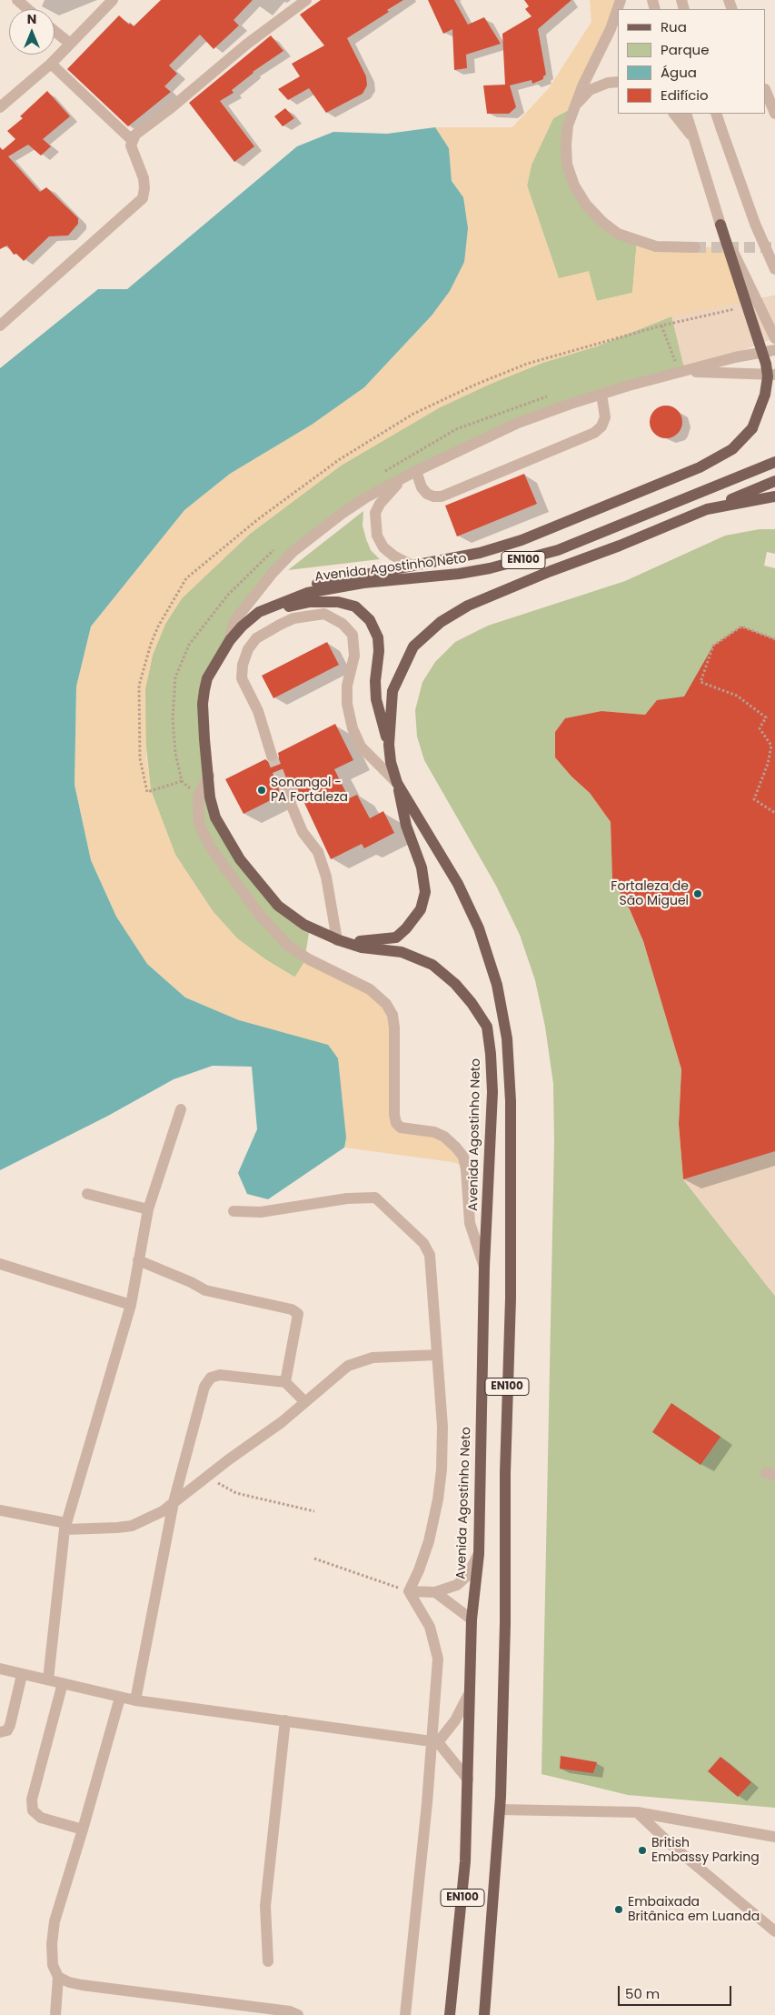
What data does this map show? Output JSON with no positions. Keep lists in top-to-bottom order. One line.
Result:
{"streets":{"main road":["EN100","Avenida Agostinho Neto"]},"places":["Sonangol - PA Fortaleza","Fortaleza de São Miguel","British Embassy Parking","Embaixada Britânica em Luanda"],"legend":["Rua","Parque","Água","Edifício"],"scale_bar":"50 m","north":"top"}
